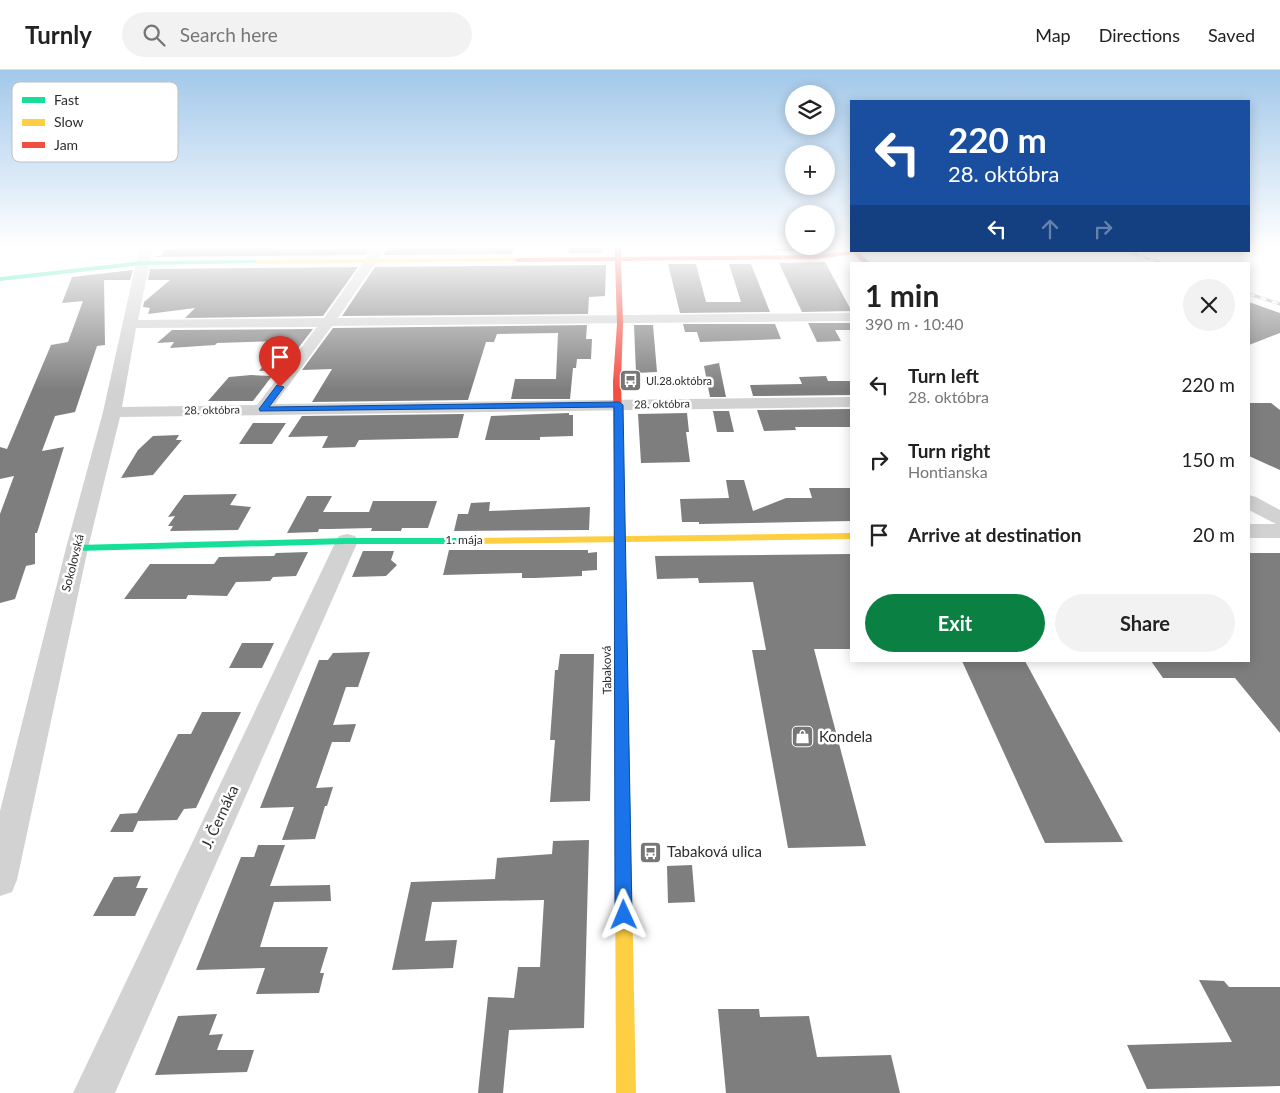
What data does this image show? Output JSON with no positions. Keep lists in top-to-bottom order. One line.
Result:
{"streets":{"street":["28. októbra","1. mája","Sokolovská","Tabaková","J. Černáka"]},"crossings":[["28. októbra","Sokolovská"],["28. októbra","Tabaková"],["1. mája","Sokolovská"],["1. mája","Tabaková"],["1. mája","J. Černáka"]],"places":{"bus stop":["Ul.28.októbra","Tabaková ulica"],"shop":["Kondela"]},"legend":["Fast","Slow","Jam"],"page":{"header":"Turnly","search":"Search here","nav":["Map","Directions","Saved"],"map_buttons":["+","−"],"turn":["220 m","28. októbra"],"heading":["1 min","390 m · 10:40"],"list":[{"name":"Turn left","note":"28. októbra","value":"220 m"},{"name":"Turn right","note":"Hontianska","value":"150 m"},{"name":"Arrive at destination","value":"20 m"}],"buttons":["Exit","Share"]}}
